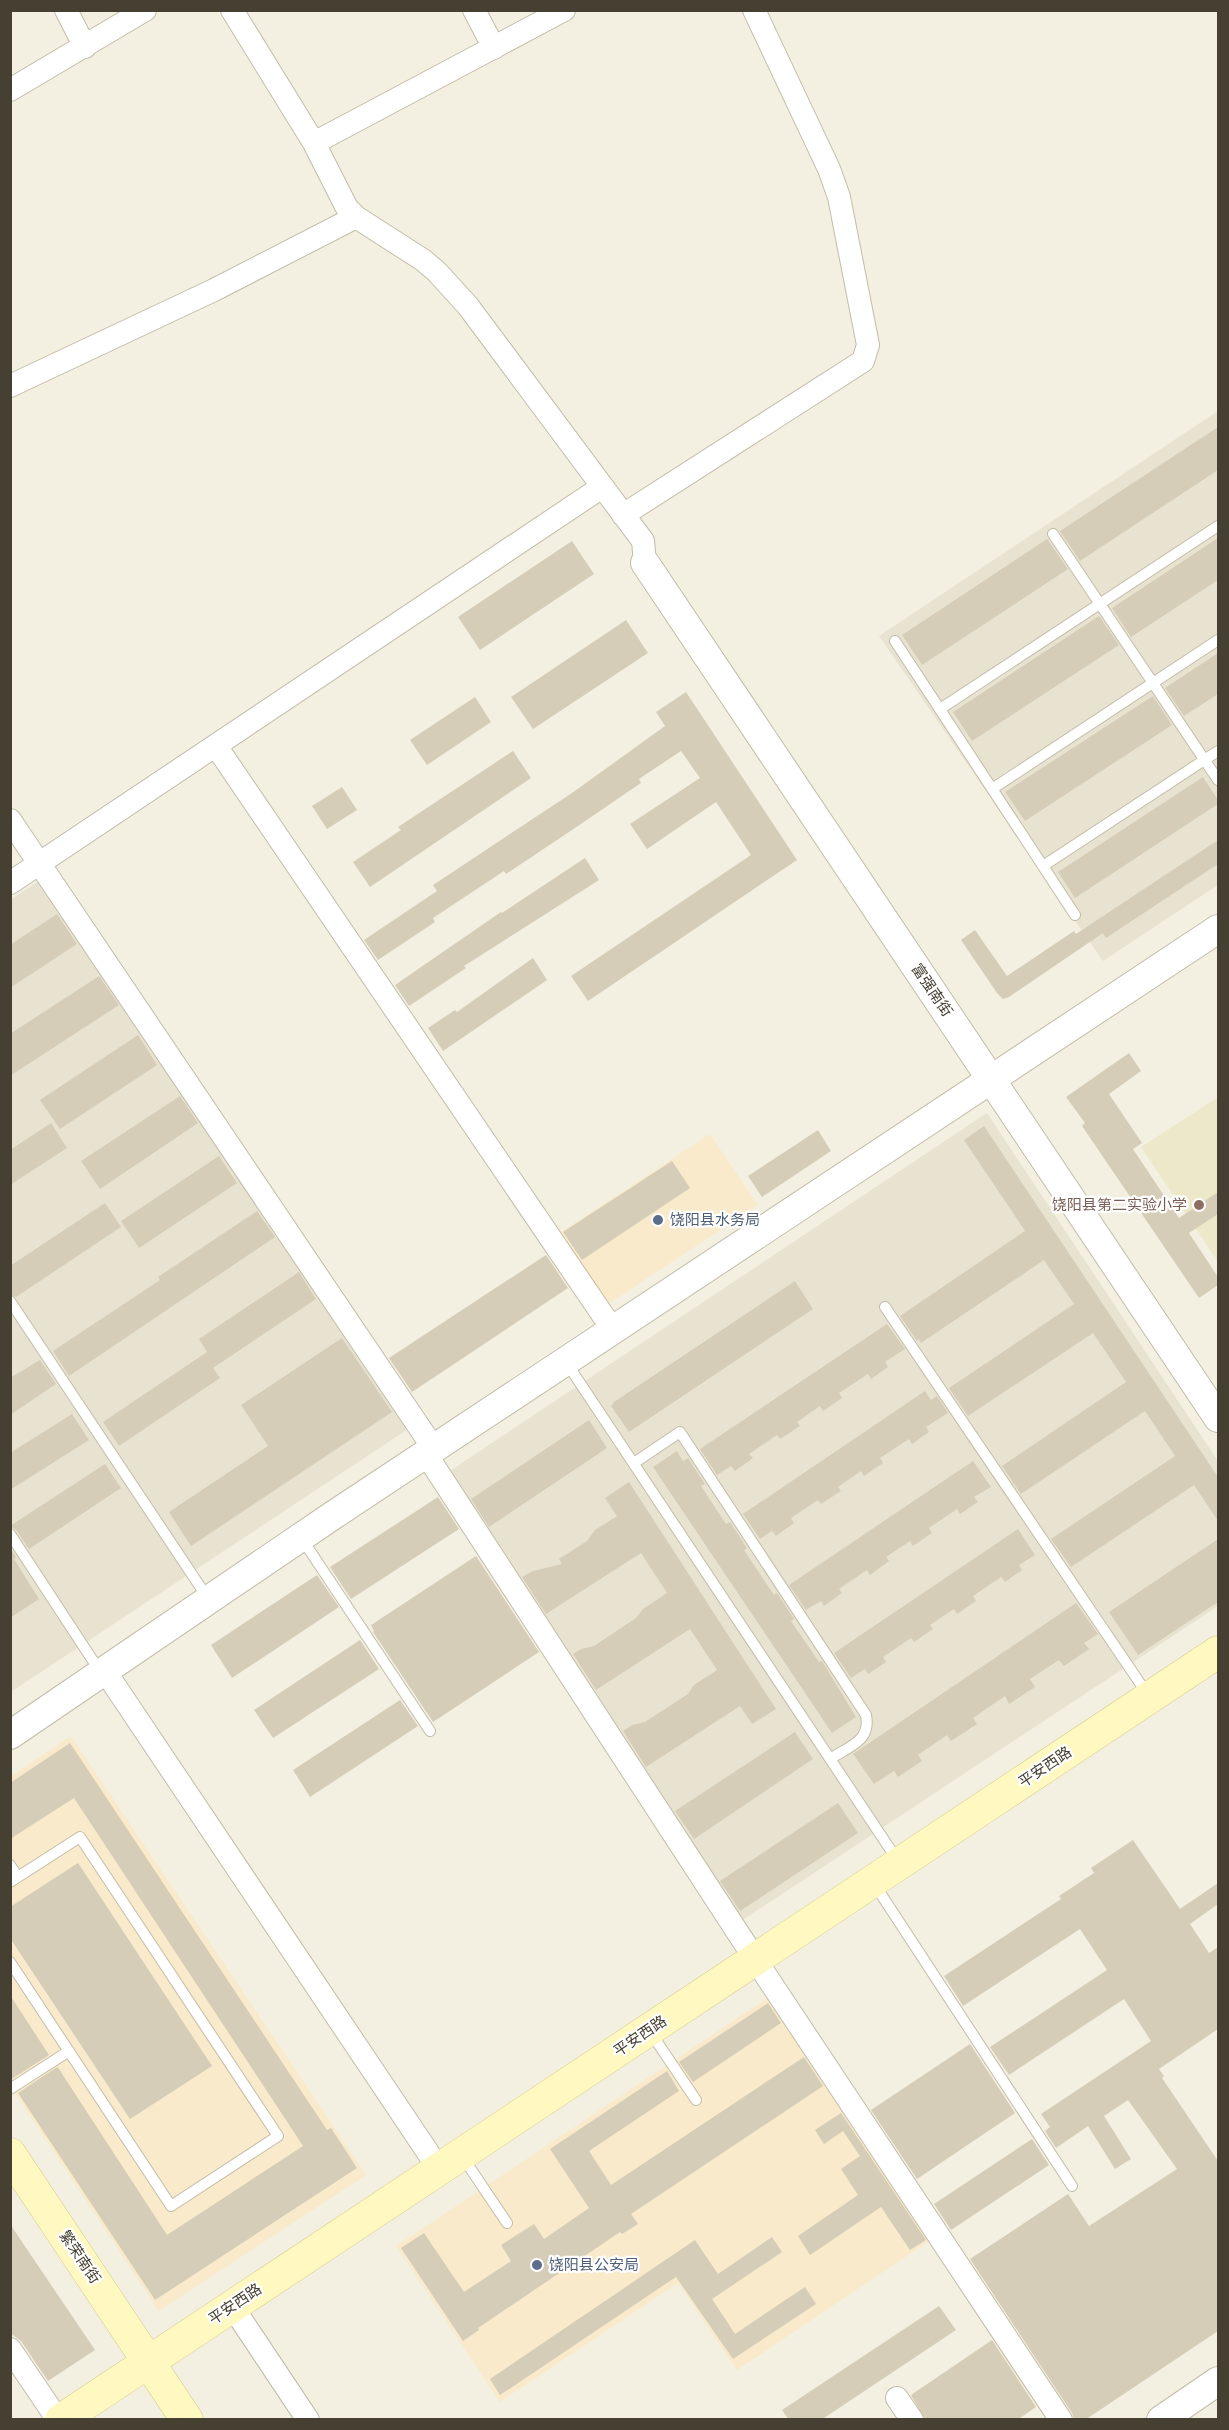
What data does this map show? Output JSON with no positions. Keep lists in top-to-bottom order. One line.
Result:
{"streets":{"main road":["平安西路","繁荣南街"],"street":["富强南街"]},"crossings":[["平安西路","繁荣南街"]],"places":["饶阳县第二实验小学","饶阳县水务局","饶阳县公安局"]}
